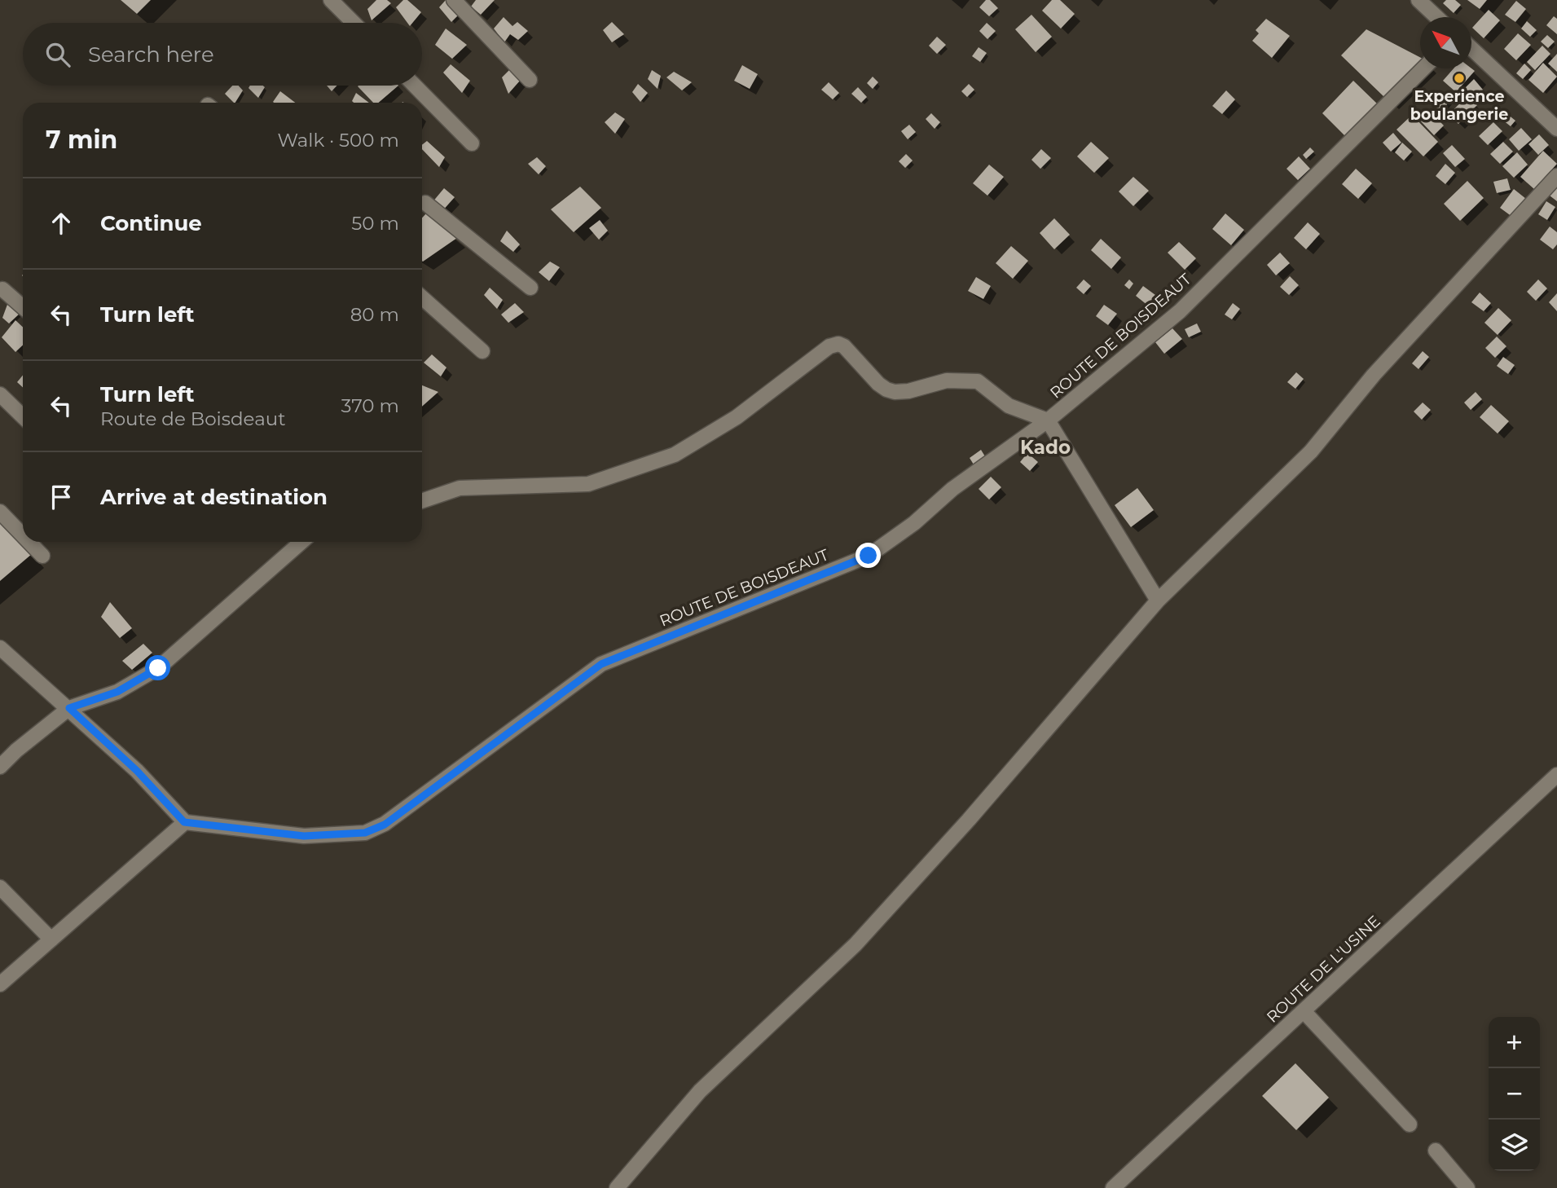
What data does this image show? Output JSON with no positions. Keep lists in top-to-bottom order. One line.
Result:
{"streets":{"street":["ROUTE DE BOISDEAUT","ROUTE DE L'USINE"]},"districts":["Kado"],"places":["Experience boulangerie"],"north":"top left","page":{"search":"Search here","heading":["7 min","Walk · 500 m"],"list":[["Continue","50 m"],["Turn left","80 m"],["Turn left","Route de Boisdeaut","370 m"],"Arrive at destination"],"map_buttons":["+","−"]}}
